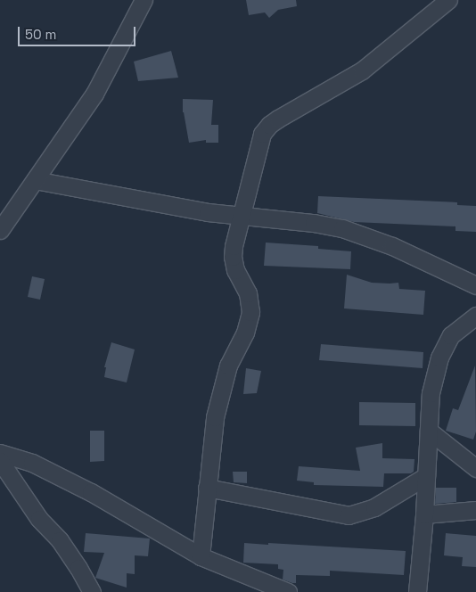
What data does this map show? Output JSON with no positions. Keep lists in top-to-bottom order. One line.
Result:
{"scale_bar":"50 m"}
